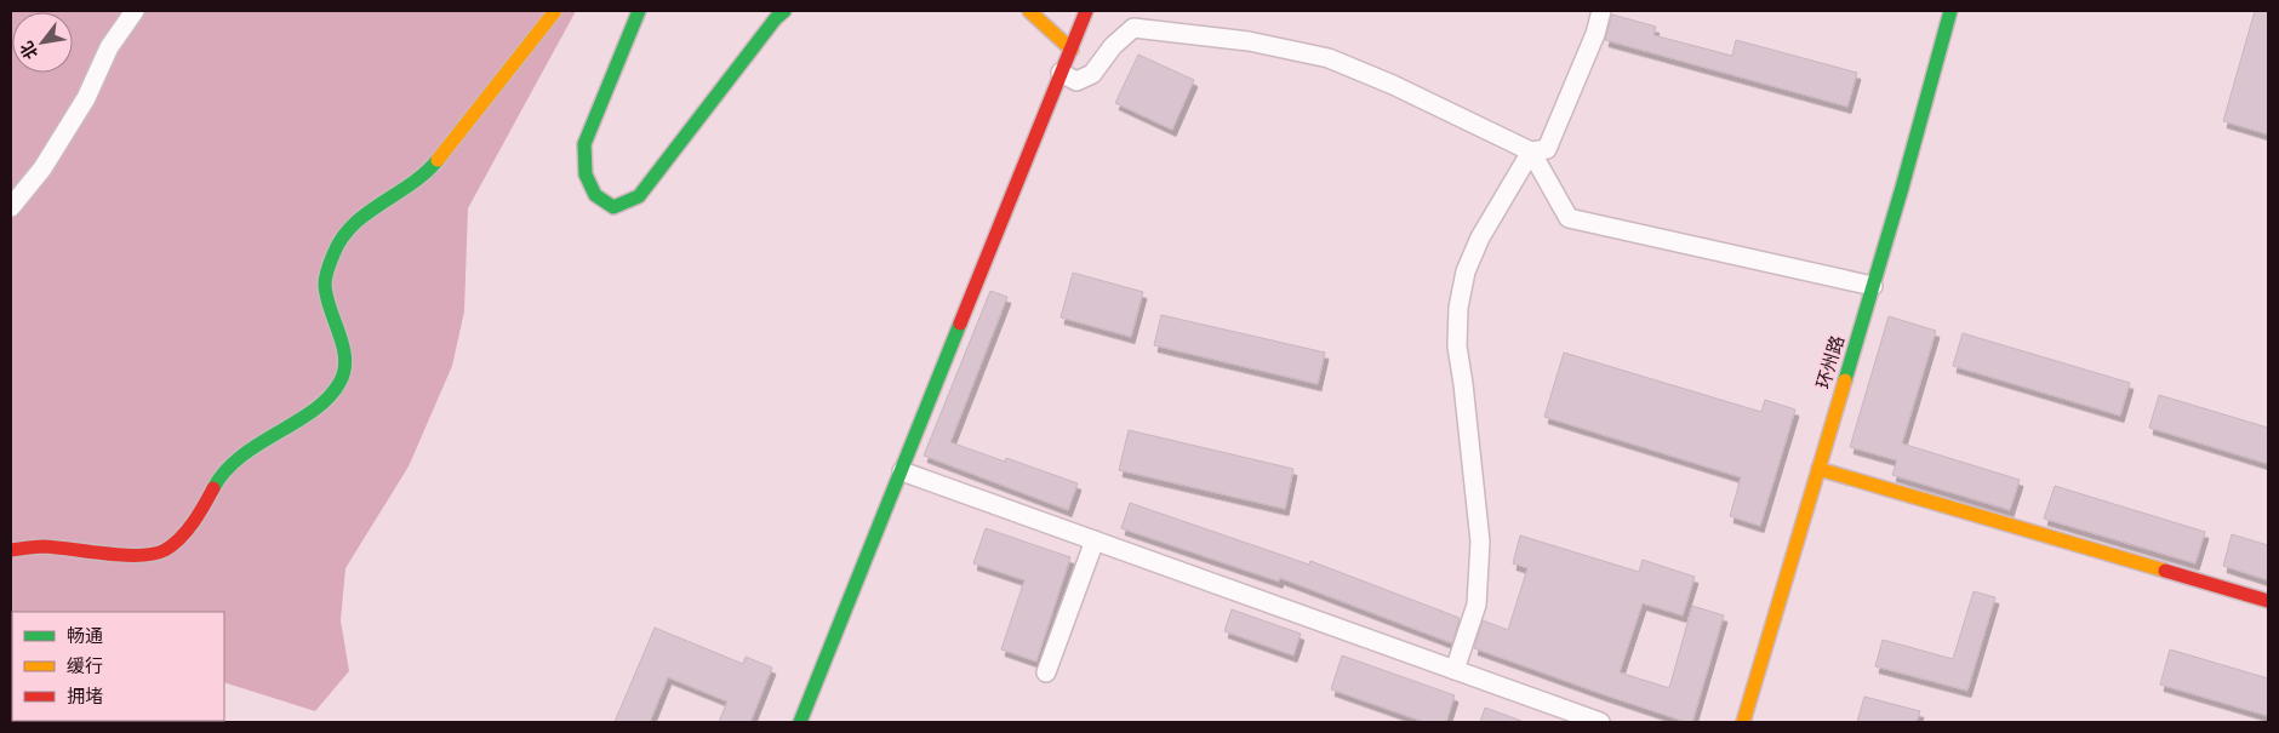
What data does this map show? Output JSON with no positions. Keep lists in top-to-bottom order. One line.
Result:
{"streets":{"street":["环州路"]},"legend":["畅通","缓行","拥堵"],"north":"bottom left"}
